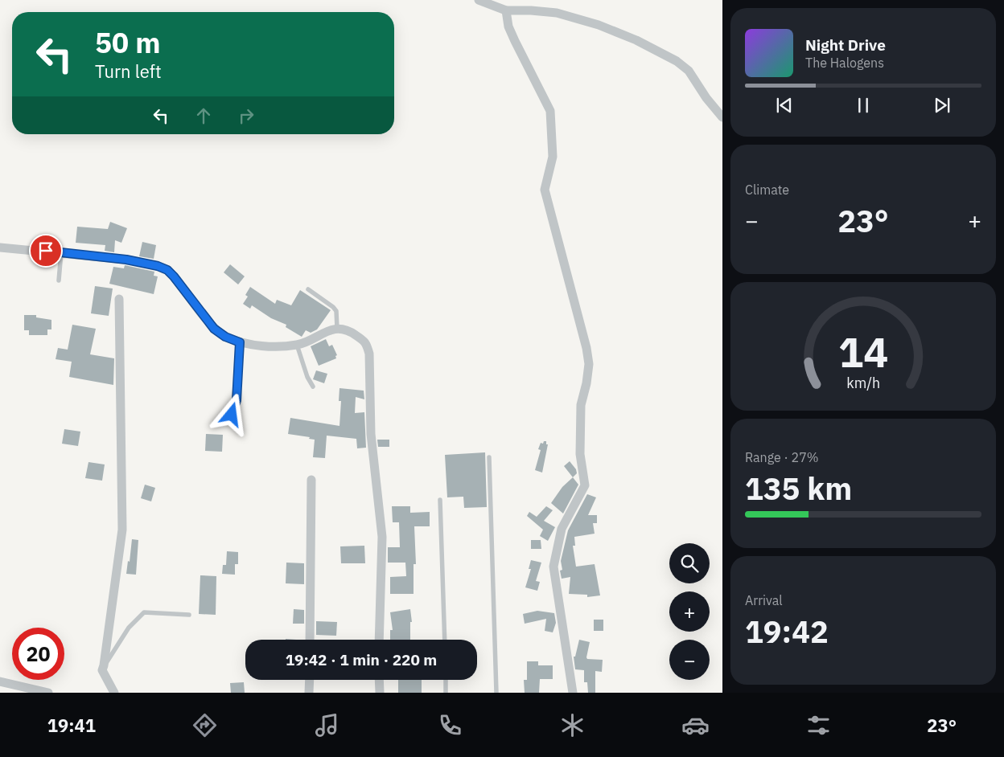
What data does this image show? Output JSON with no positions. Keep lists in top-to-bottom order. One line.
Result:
{"page":{"turn":["50 m","Turn left"],"song":["Night Drive","The Halogens"],"tile":["Climate",["Range · 27%","135 km"],["Arrival","19:42"]],"heat":["−","23°","+"],"map_buttons":["+","−"],"limit":"20","trip":"19:42 · 1 min · 220 m","tabs":["19:41","23°"],"gauge":["14","km/h"]}}
